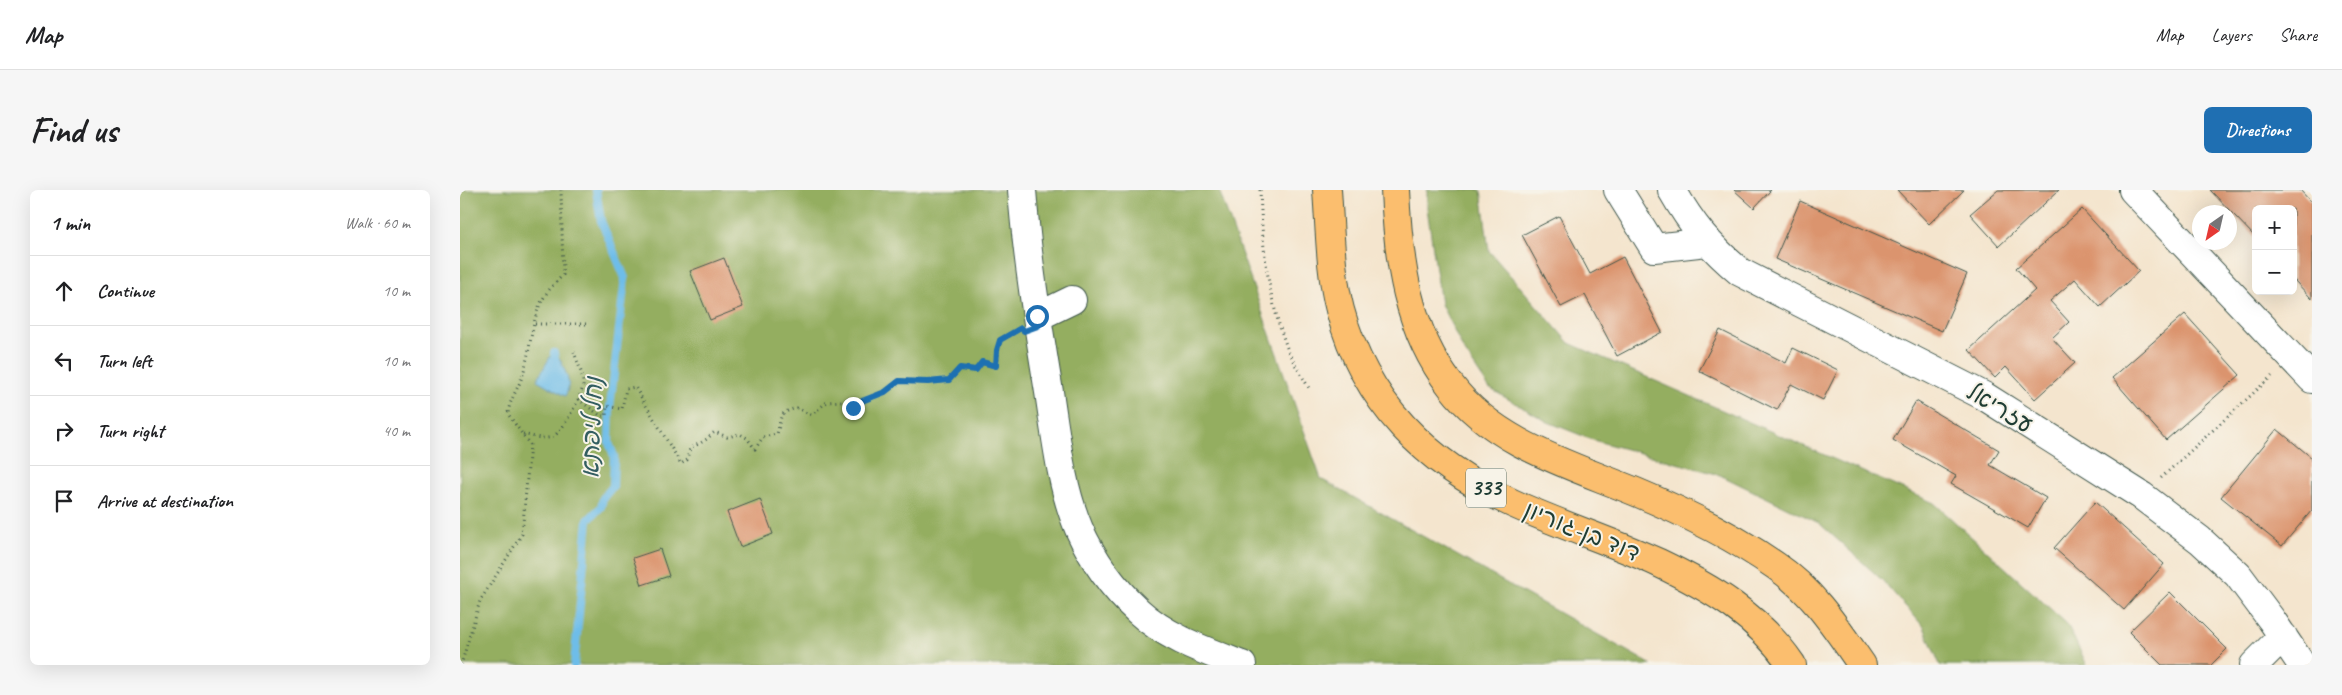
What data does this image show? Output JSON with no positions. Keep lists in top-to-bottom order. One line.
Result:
{"streets":{"main road":["333","דוד בן-גוריון"],"street":["עזריאל"]},"water":["נחל ליפתא"],"north":"bottom left","page":{"header":"Map","nav":["Map","Layers","Share"],"buttons":"Directions","title":"Find us","heading":["1 min","Walk · 60 m"],"map_buttons":["+","−"],"list":[["Continue","10 m"],["Turn left","10 m"],["Turn right","40 m"],"Arrive at destination"]}}
